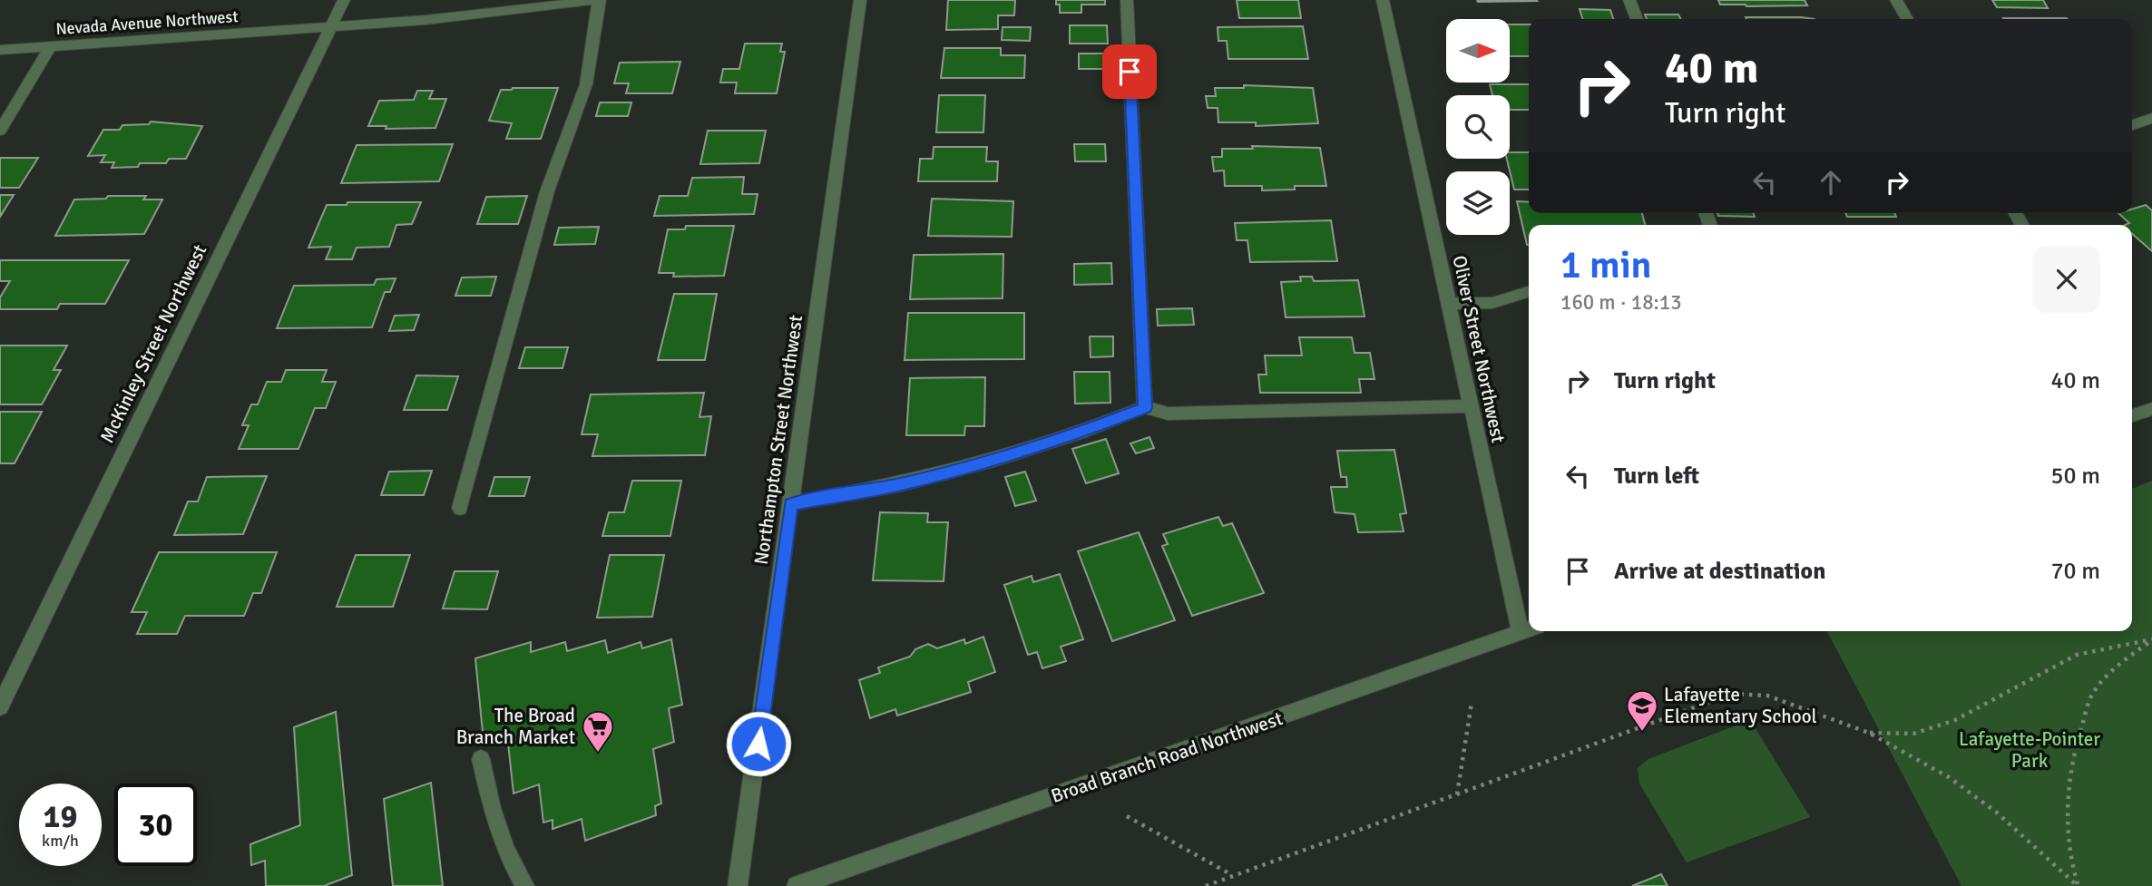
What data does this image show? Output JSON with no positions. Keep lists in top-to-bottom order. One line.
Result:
{"streets":{"street":["Nevada Avenue Northwest","McKinley Street Northwest","Oliver Street Northwest","Northampton Street Northwest","Broad Branch Road Northwest"]},"crossings":[["Nevada Avenue Northwest","McKinley Street Northwest"],["Oliver Street Northwest","Broad Branch Road Northwest"]],"parks":["Lafayette-Pointer Park"],"places":{"school or university":["Lafayette Elementary School"],"supermarket":["The Broad Branch Market"]},"north":"right","page":{"turn":["40 m","Turn right"],"heading":["1 min","160 m · 18:13"],"list":[{"name":"Turn right","value":"40 m"},{"name":"Turn left","value":"50 m"},{"name":"Arrive at destination","value":"70 m"}],"speed":"19 km/h","limit":"30"}}
